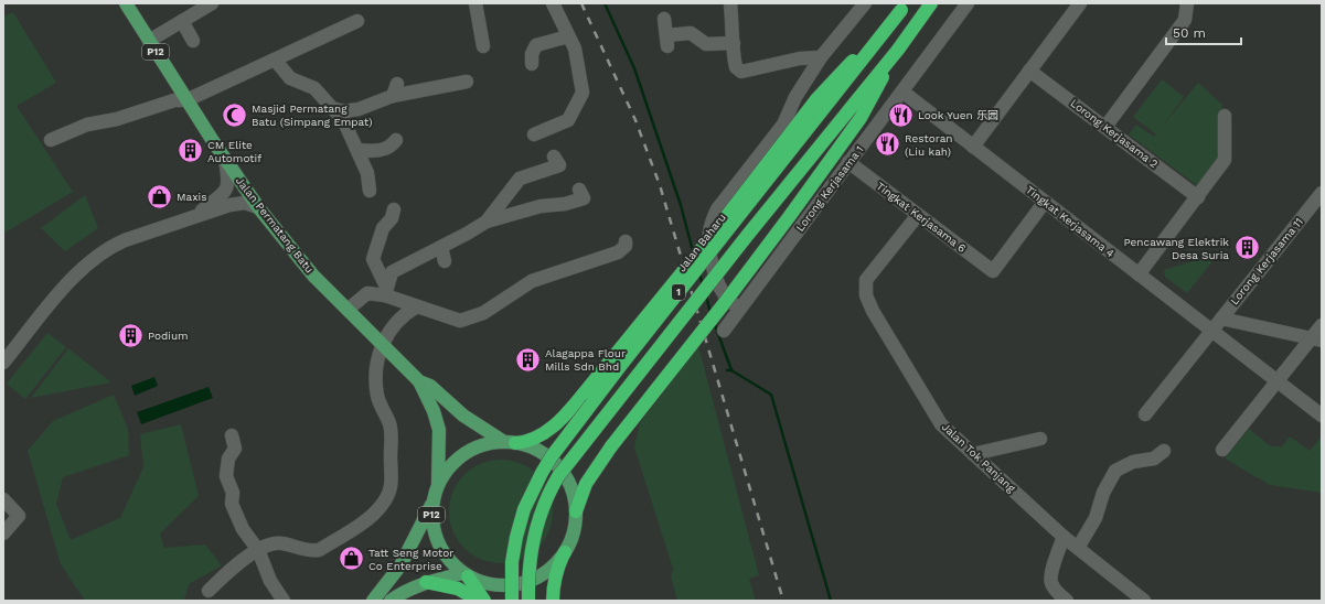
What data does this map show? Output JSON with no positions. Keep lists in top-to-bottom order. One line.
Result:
{"streets":{"highway":["Jalan Baharu","1"],"main road":["P12","Jalan Permatang Batu"],"street":["Lorong Kerjasama 2","Lorong Kerjasama 1","Tingkat Kerjasama 6","Tingkat Kerjasama 4","Lorong Kerjasama 11","Jalan Tok Panjang"]},"crossings":[["P12","Jalan Permatang Batu"],["Lorong Kerjasama 1","Tingkat Kerjasama 6"],["Lorong Kerjasama 1","Tingkat Kerjasama 4"],["Tingkat Kerjasama 6","Tingkat Kerjasama 4"],["Tingkat Kerjasama 6","Jalan Tok Panjang"],["Tingkat Kerjasama 4","Lorong Kerjasama 11"]],"places":{"mosque":["Masjid Permatang Batu (Simpang Empat)"],"restaurant":["Look Yuen 乐园","Restoran (Liu kah)"],"building":["CM Elite Automotif","Pencawang Elektrik Desa Suria","Podium","Alagappa Flour Mills Sdn Bhd"],"shop":["Maxis","Tatt Seng Motor Co Enterprise"]},"scale_bar":"50 m"}
